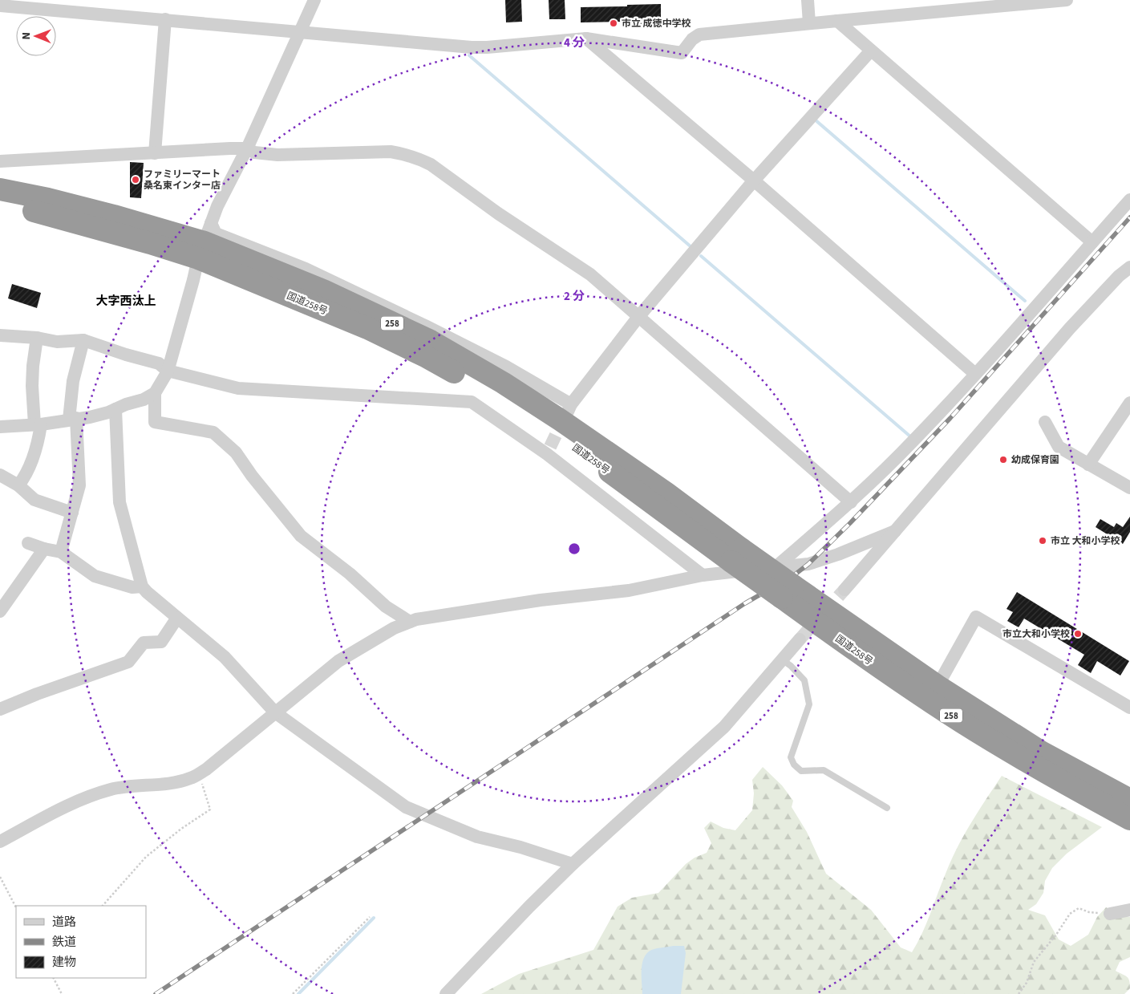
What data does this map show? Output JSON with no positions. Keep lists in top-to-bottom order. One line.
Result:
{"streets":{"highway":["国道258号","258"]},"districts":["大字西汰上"],"places":["市立 成徳中学校","ファミリーマート 桑名東インター店","幼成保育園","市立 大和小学校","市立大和小学校"],"legend":["道路","鉄道","建物"],"north":"left","rings":["4 分","2 分"]}
